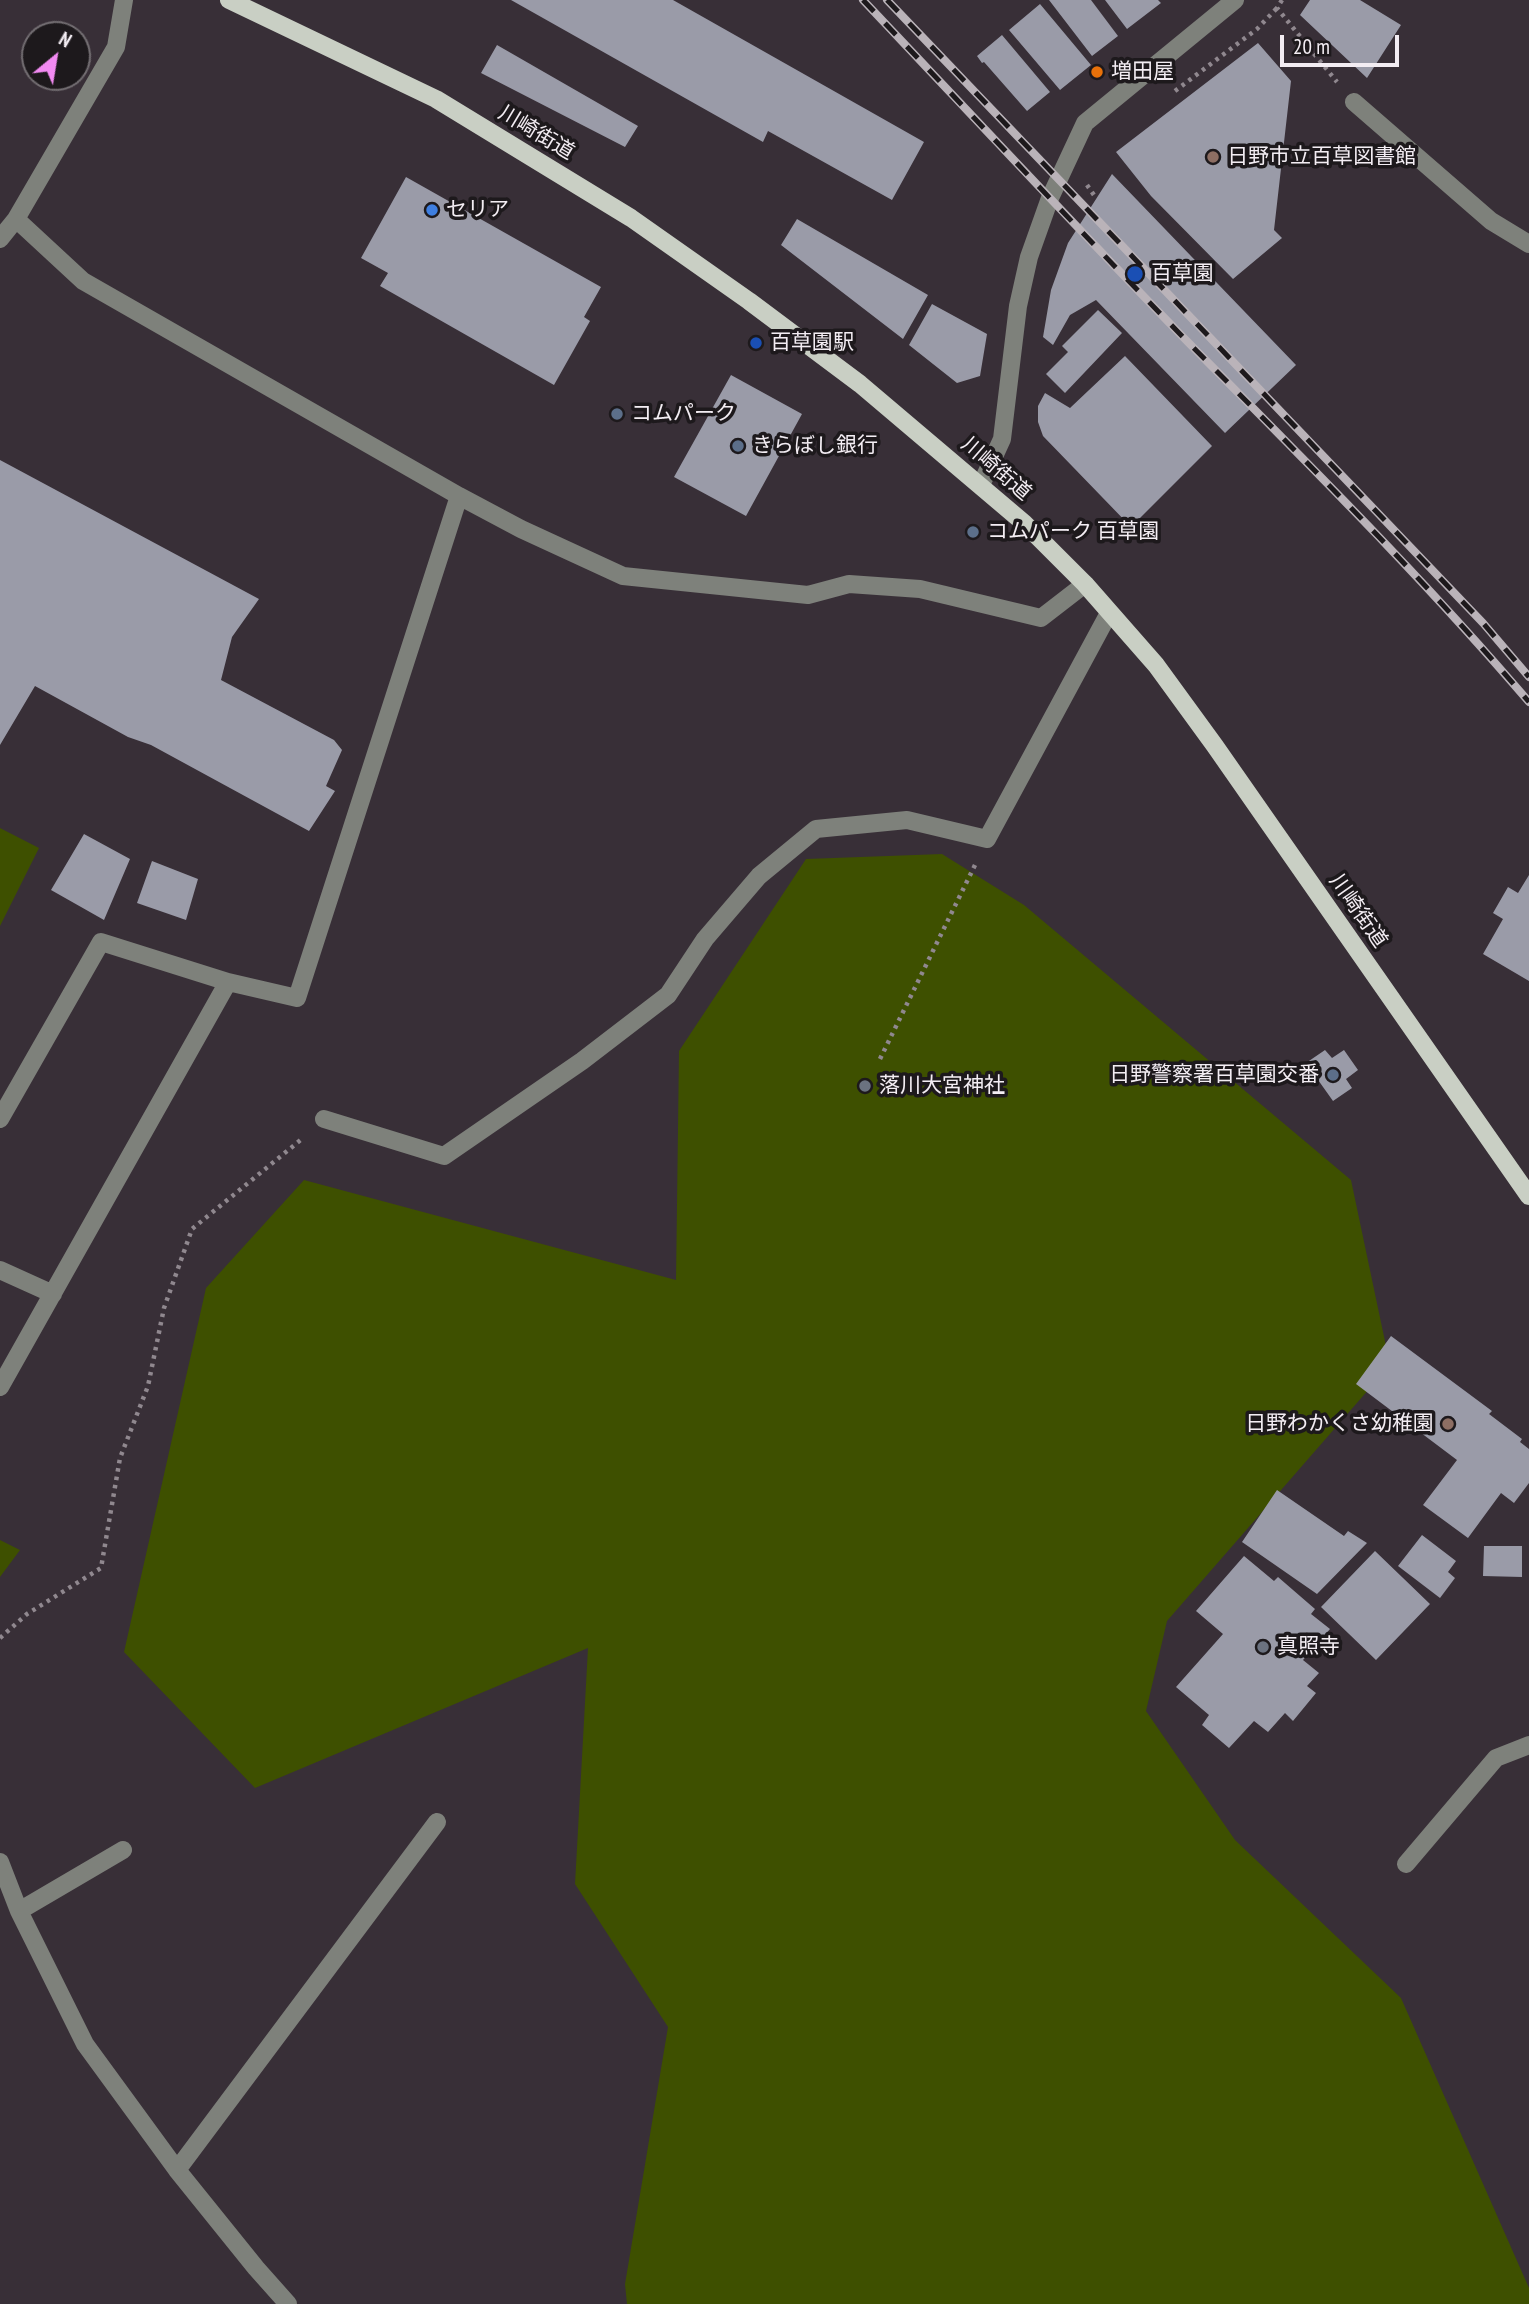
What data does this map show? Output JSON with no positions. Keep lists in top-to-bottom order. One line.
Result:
{"streets":{"main road":["川崎街道"]},"places":["増田屋","日野市立百草図書館","セリア","百草園","百草園駅","コムパーク","きらぼし銀行","コムパーク 百草園","日野警察署百草園交番","落川大宮神社","日野わかくさ幼稚園","真照寺"],"scale_bar":"20 m","north":"top right"}
